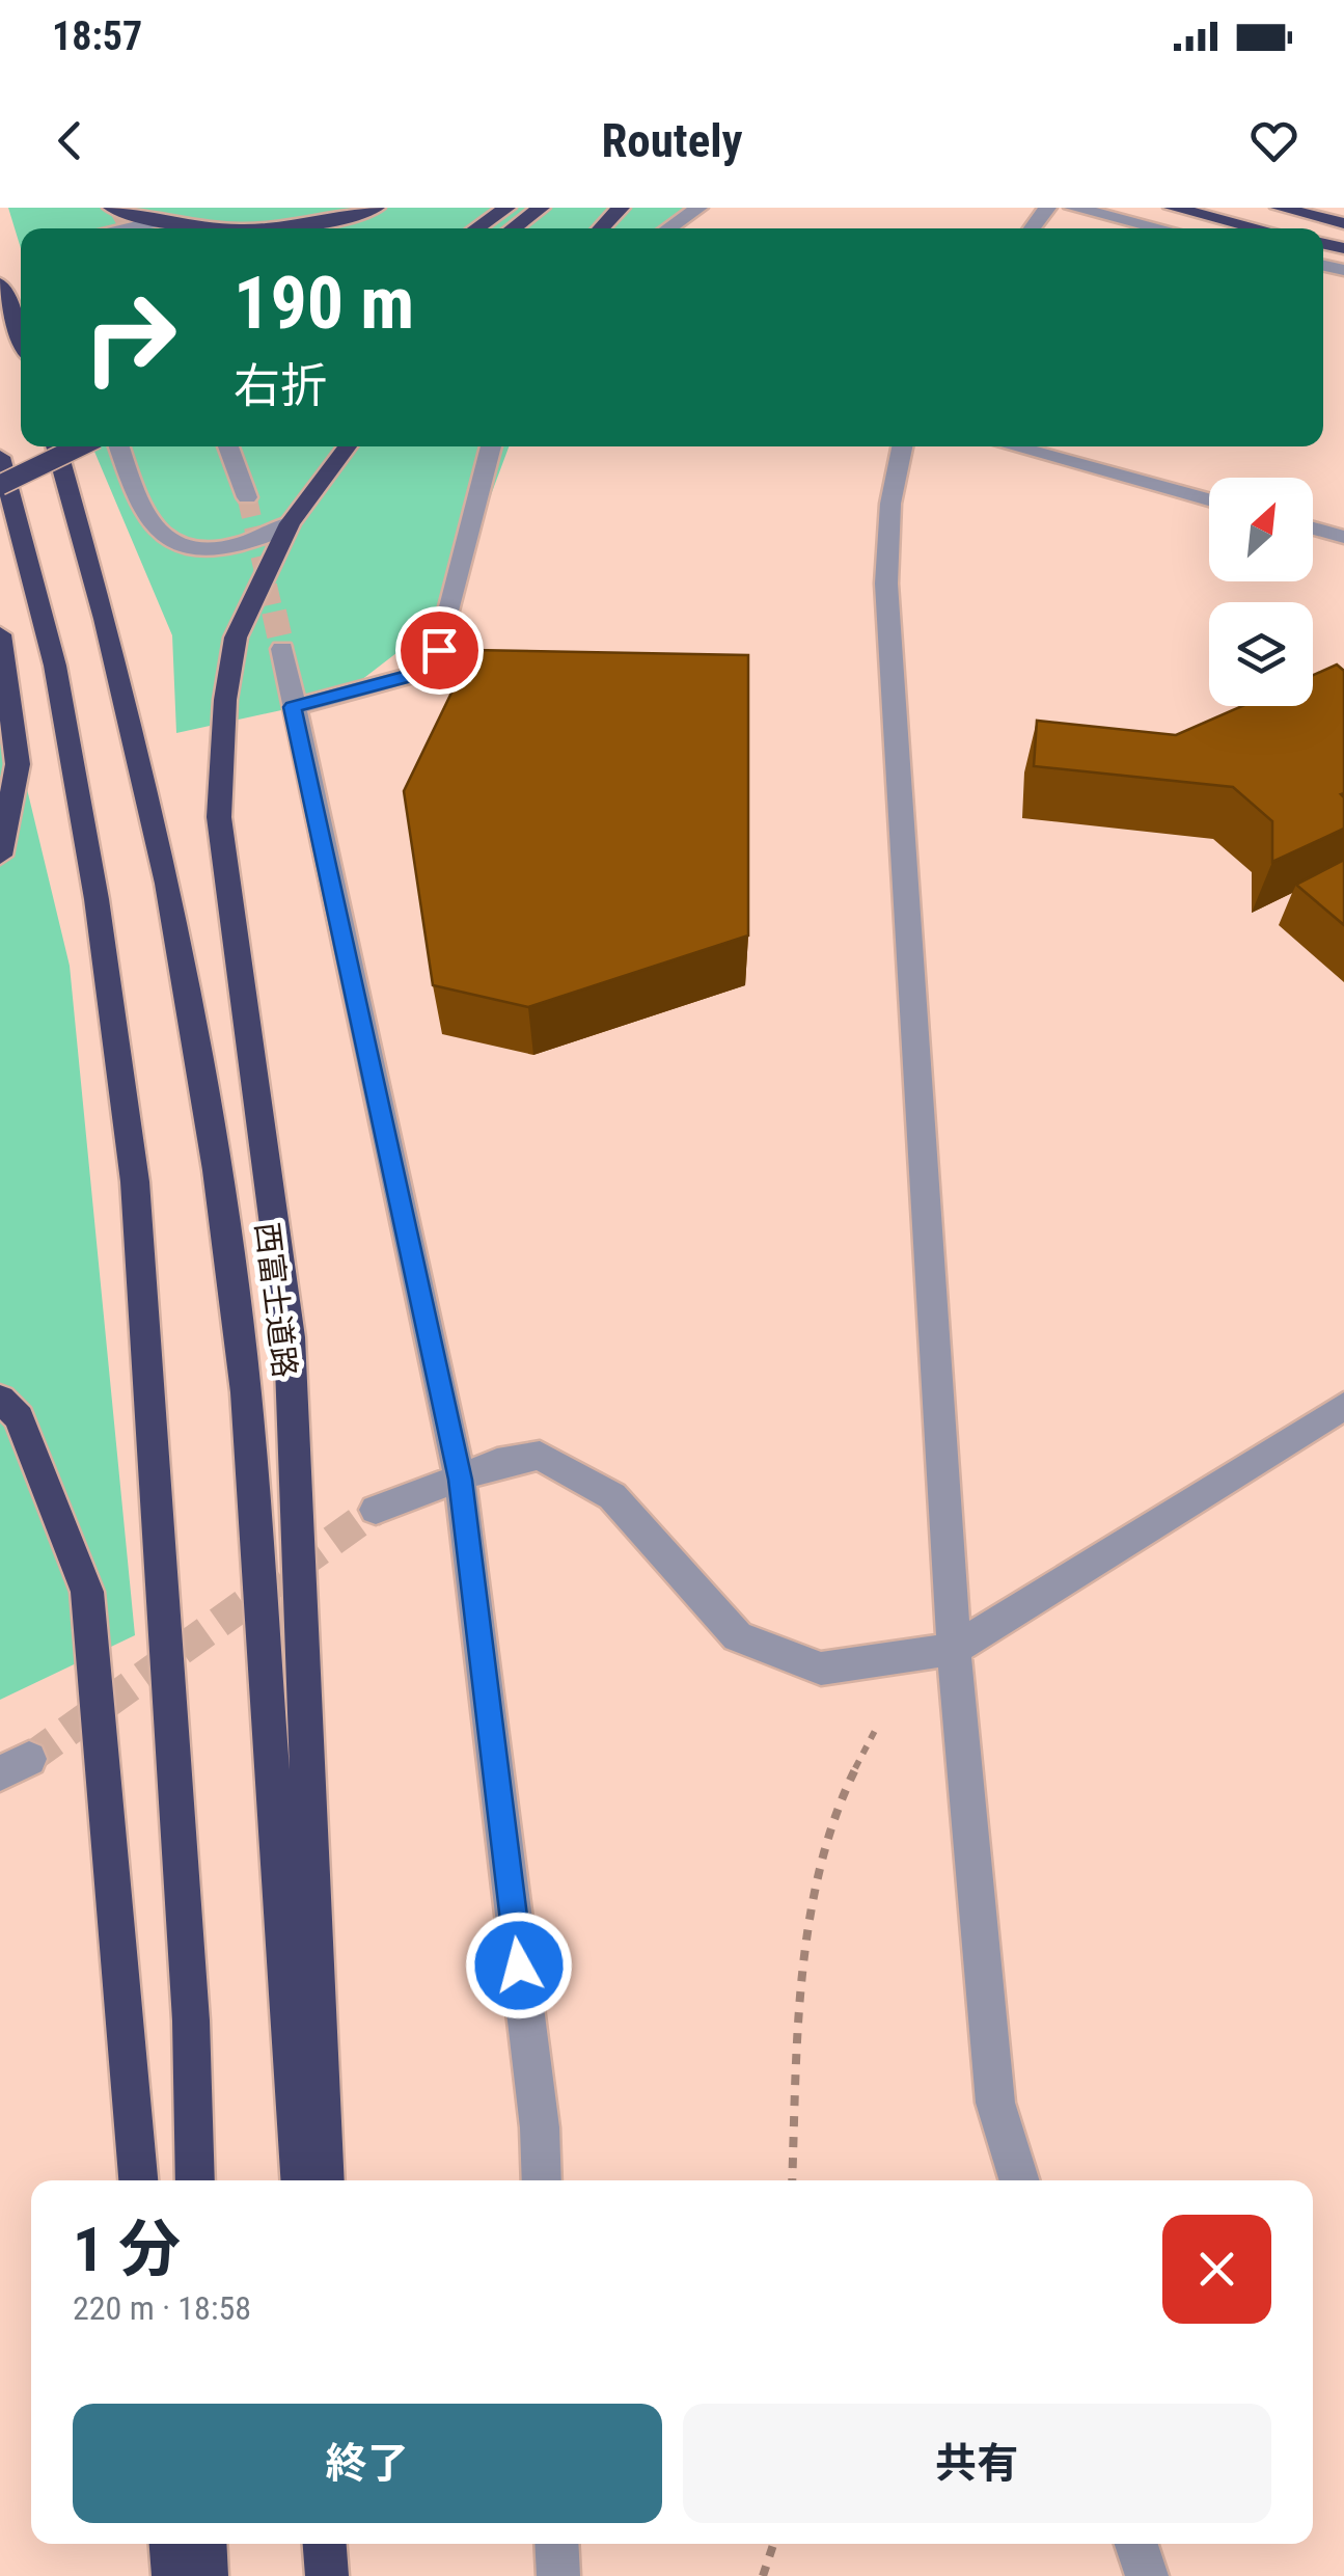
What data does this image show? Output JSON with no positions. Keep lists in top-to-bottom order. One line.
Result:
{"streets":{"highway":["西富士道路"]},"north":"top right","page":{"status":"18:57","header":"Routely","turn":["190 m","右折"],"heading":["1 分","220 m · 18:58"],"buttons":["終了","共有"]}}
